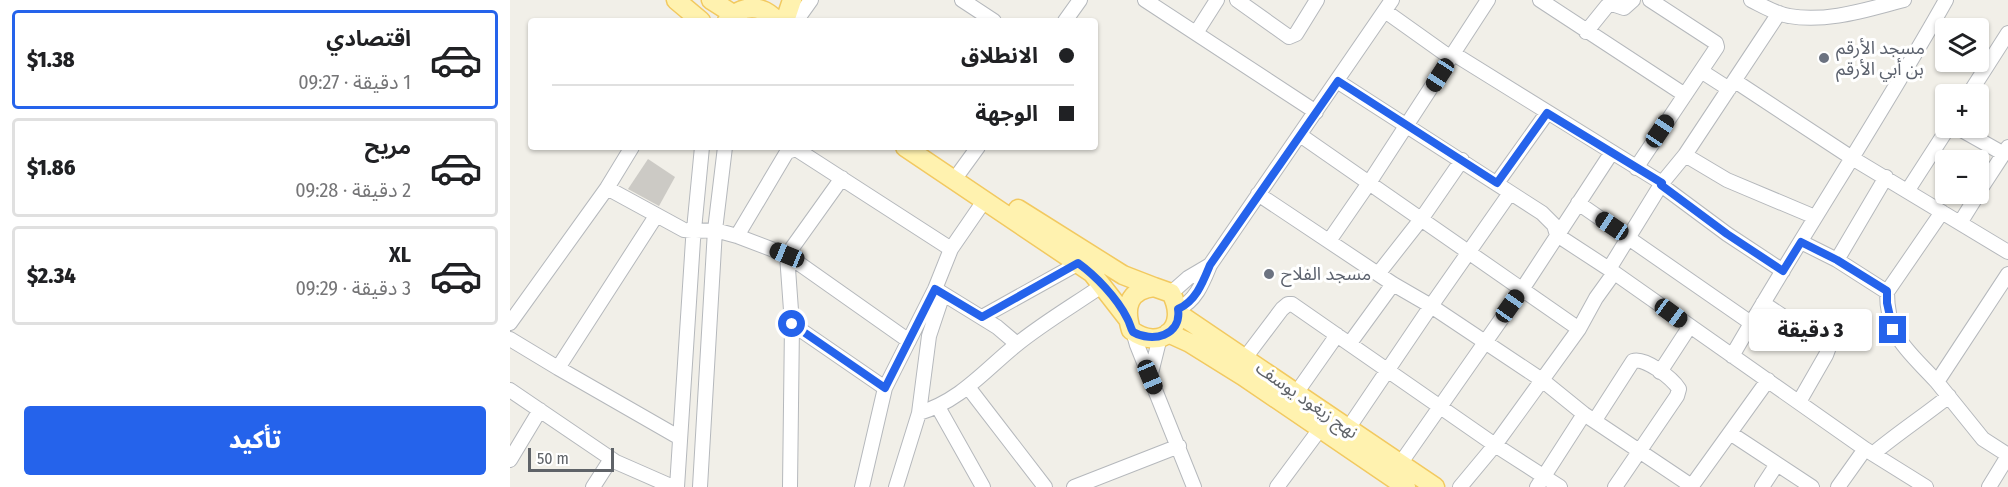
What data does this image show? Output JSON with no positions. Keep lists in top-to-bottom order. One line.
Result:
{"streets":{"main road":["نهج زيغود يوسف"]},"places":["مسجد الأرقم بن أبي الأرقم","مسجد الفلاح"],"scale_bar":"50 m","page":{"list":[{"name":"اقتصادي","note":"1 دقيقة · 09:27","value":"$1.38"},{"name":"مريح","note":"2 دقيقة · 09:28","value":"$1.86"},{"name":"XL","note":"3 دقيقة · 09:29","value":"$2.34"}],"map_buttons":["+","−"],"banner":["الانطلاق","الوجهة"],"bubble":"3 دقيقة","buttons":"تأكيد","scale":"50 m"}}
